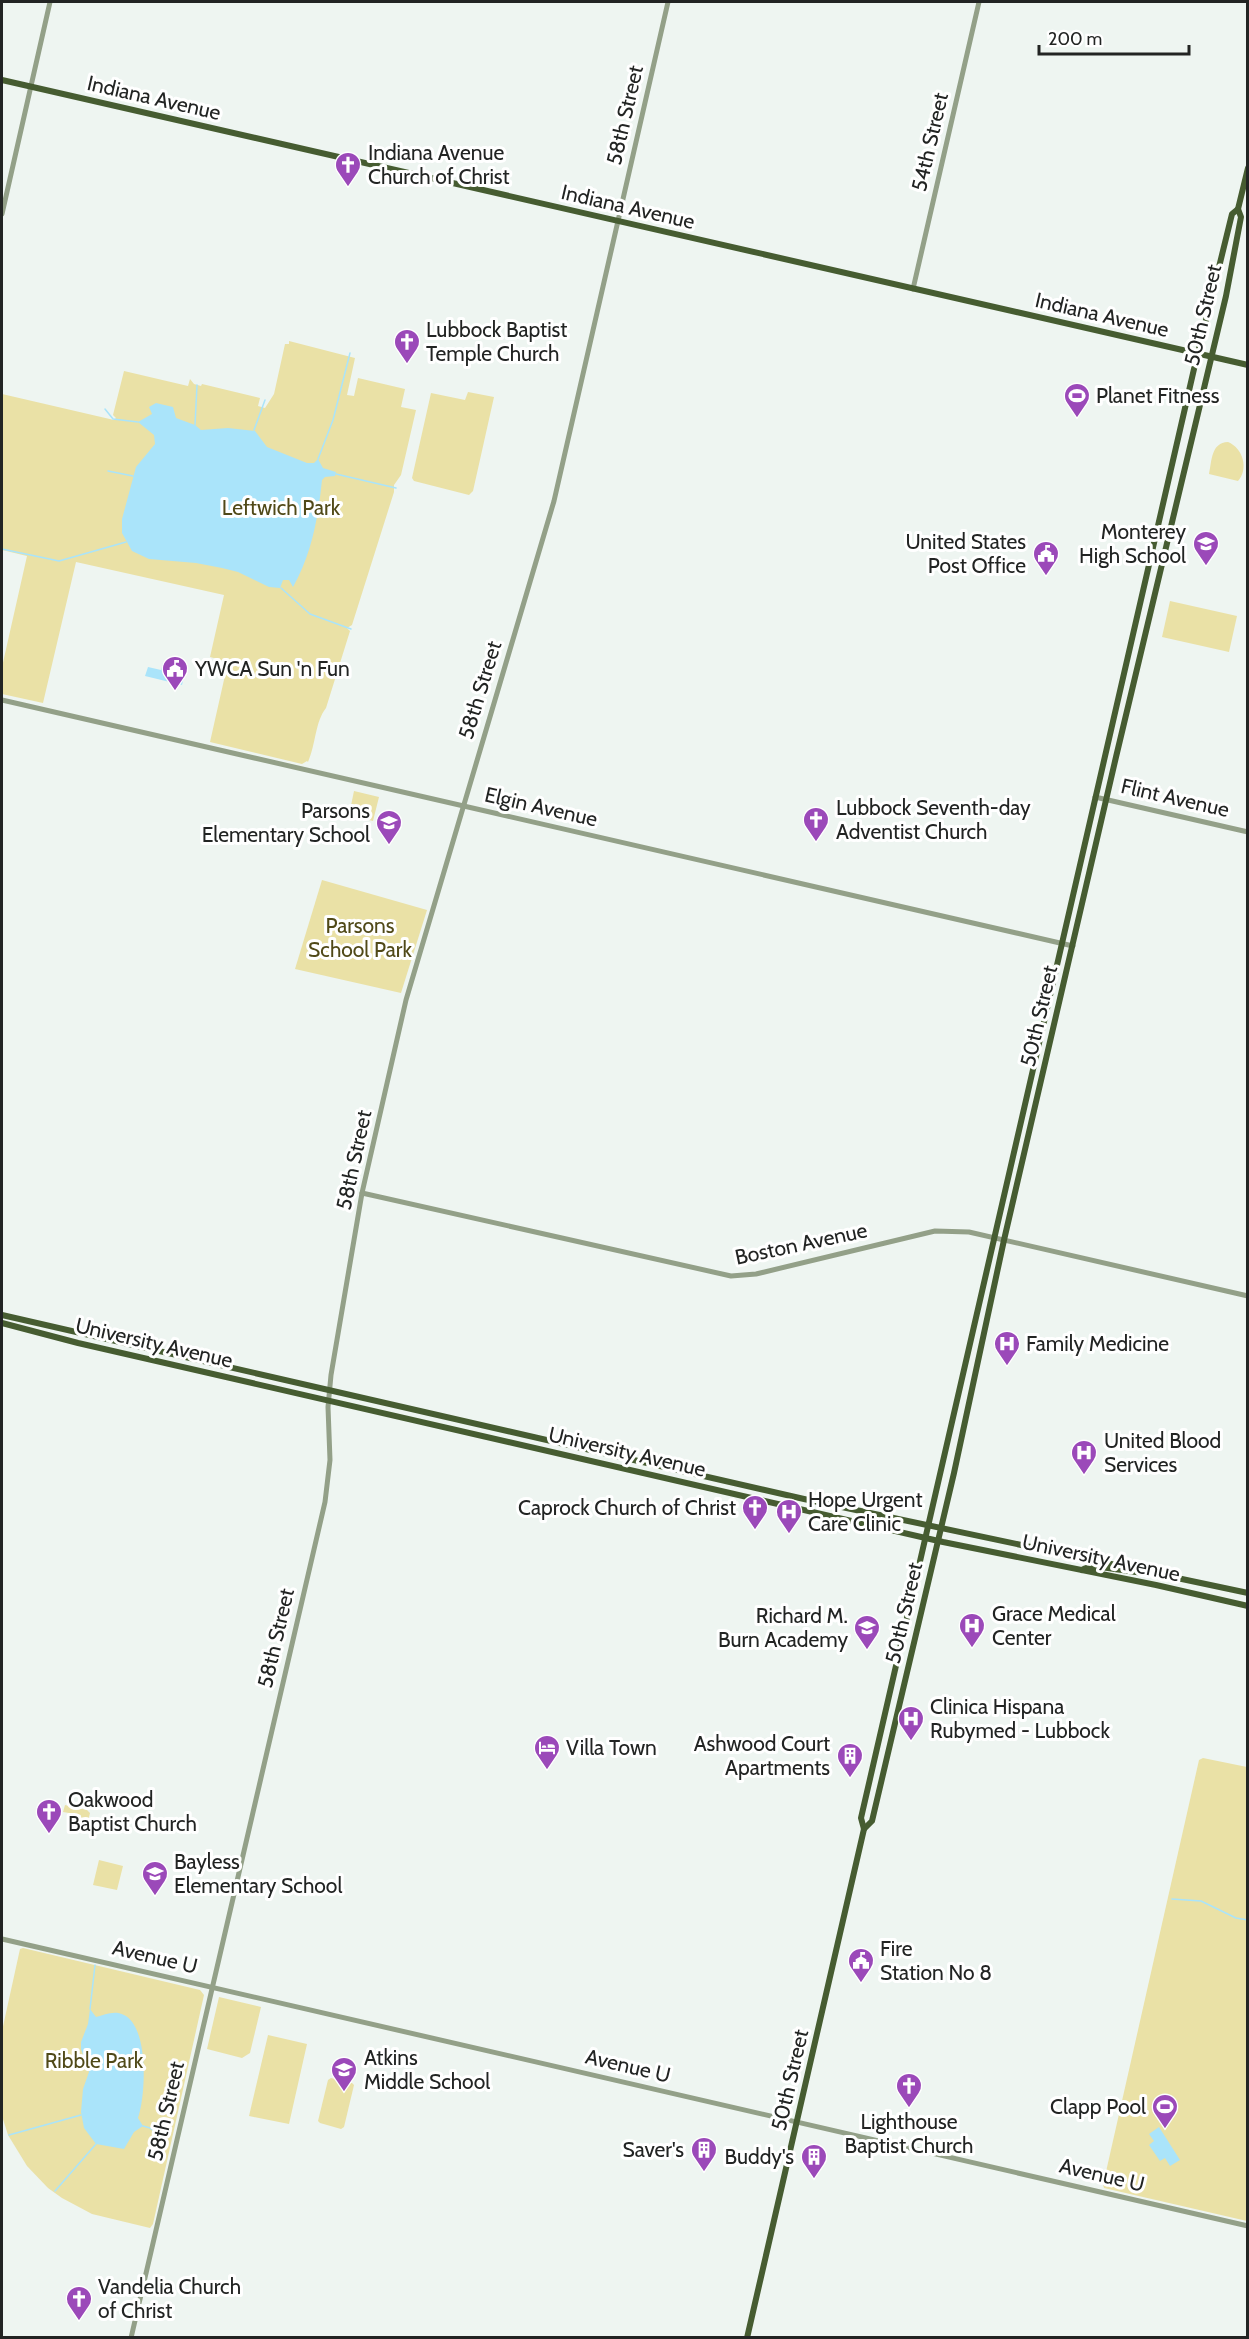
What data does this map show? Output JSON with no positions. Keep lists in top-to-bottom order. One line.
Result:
{"streets":{"main road":["Indiana Avenue","50th Street","University Avenue"],"street":["58th Street","54th Street","Flint Avenue","Elgin Avenue","Boston Avenue","Avenue U"]},"crossings":[["Indiana Avenue","58th Street"],["Indiana Avenue","54th Street"],["Indiana Avenue","50th Street"],["58th Street","Elgin Avenue"],["58th Street","Boston Avenue"],["58th Street","University Avenue"],["58th Street","Avenue U"],["50th Street","Flint Avenue"],["50th Street","Elgin Avenue"],["50th Street","Boston Avenue"],["50th Street","University Avenue"],["50th Street","Avenue U"]],"parks":["Leftwich Park","Parsons School Park","Ribble Park"],"places":{"church":["Indiana Avenue Church of Christ","Lubbock Baptist Temple Church","Lubbock Seventh-day Adventist Church","Caprock Church of Christ","Oakwood Baptist Church","Lighthouse Baptist Church","Vandelia Church of Christ"],"sports":["Planet Fitness","Clapp Pool"],"school or university":["Monterey High School","Parsons Elementary School","Richard M. Burn Academy","Bayless Elementary School","Atkins Middle School"],"public building":["United States Post Office","YWCA Sun 'n Fun","Fire Station No 8"],"hospital":["Family Medicine","United Blood Services","Hope Urgent Care Clinic","Grace Medical Center","Clinica Hispana Rubymed - Lubbock"],"hotel":["Villa Town"],"building":["Ashwood Court Apartments","Saver's","Buddy's"]},"scale_bar":"200 m"}
